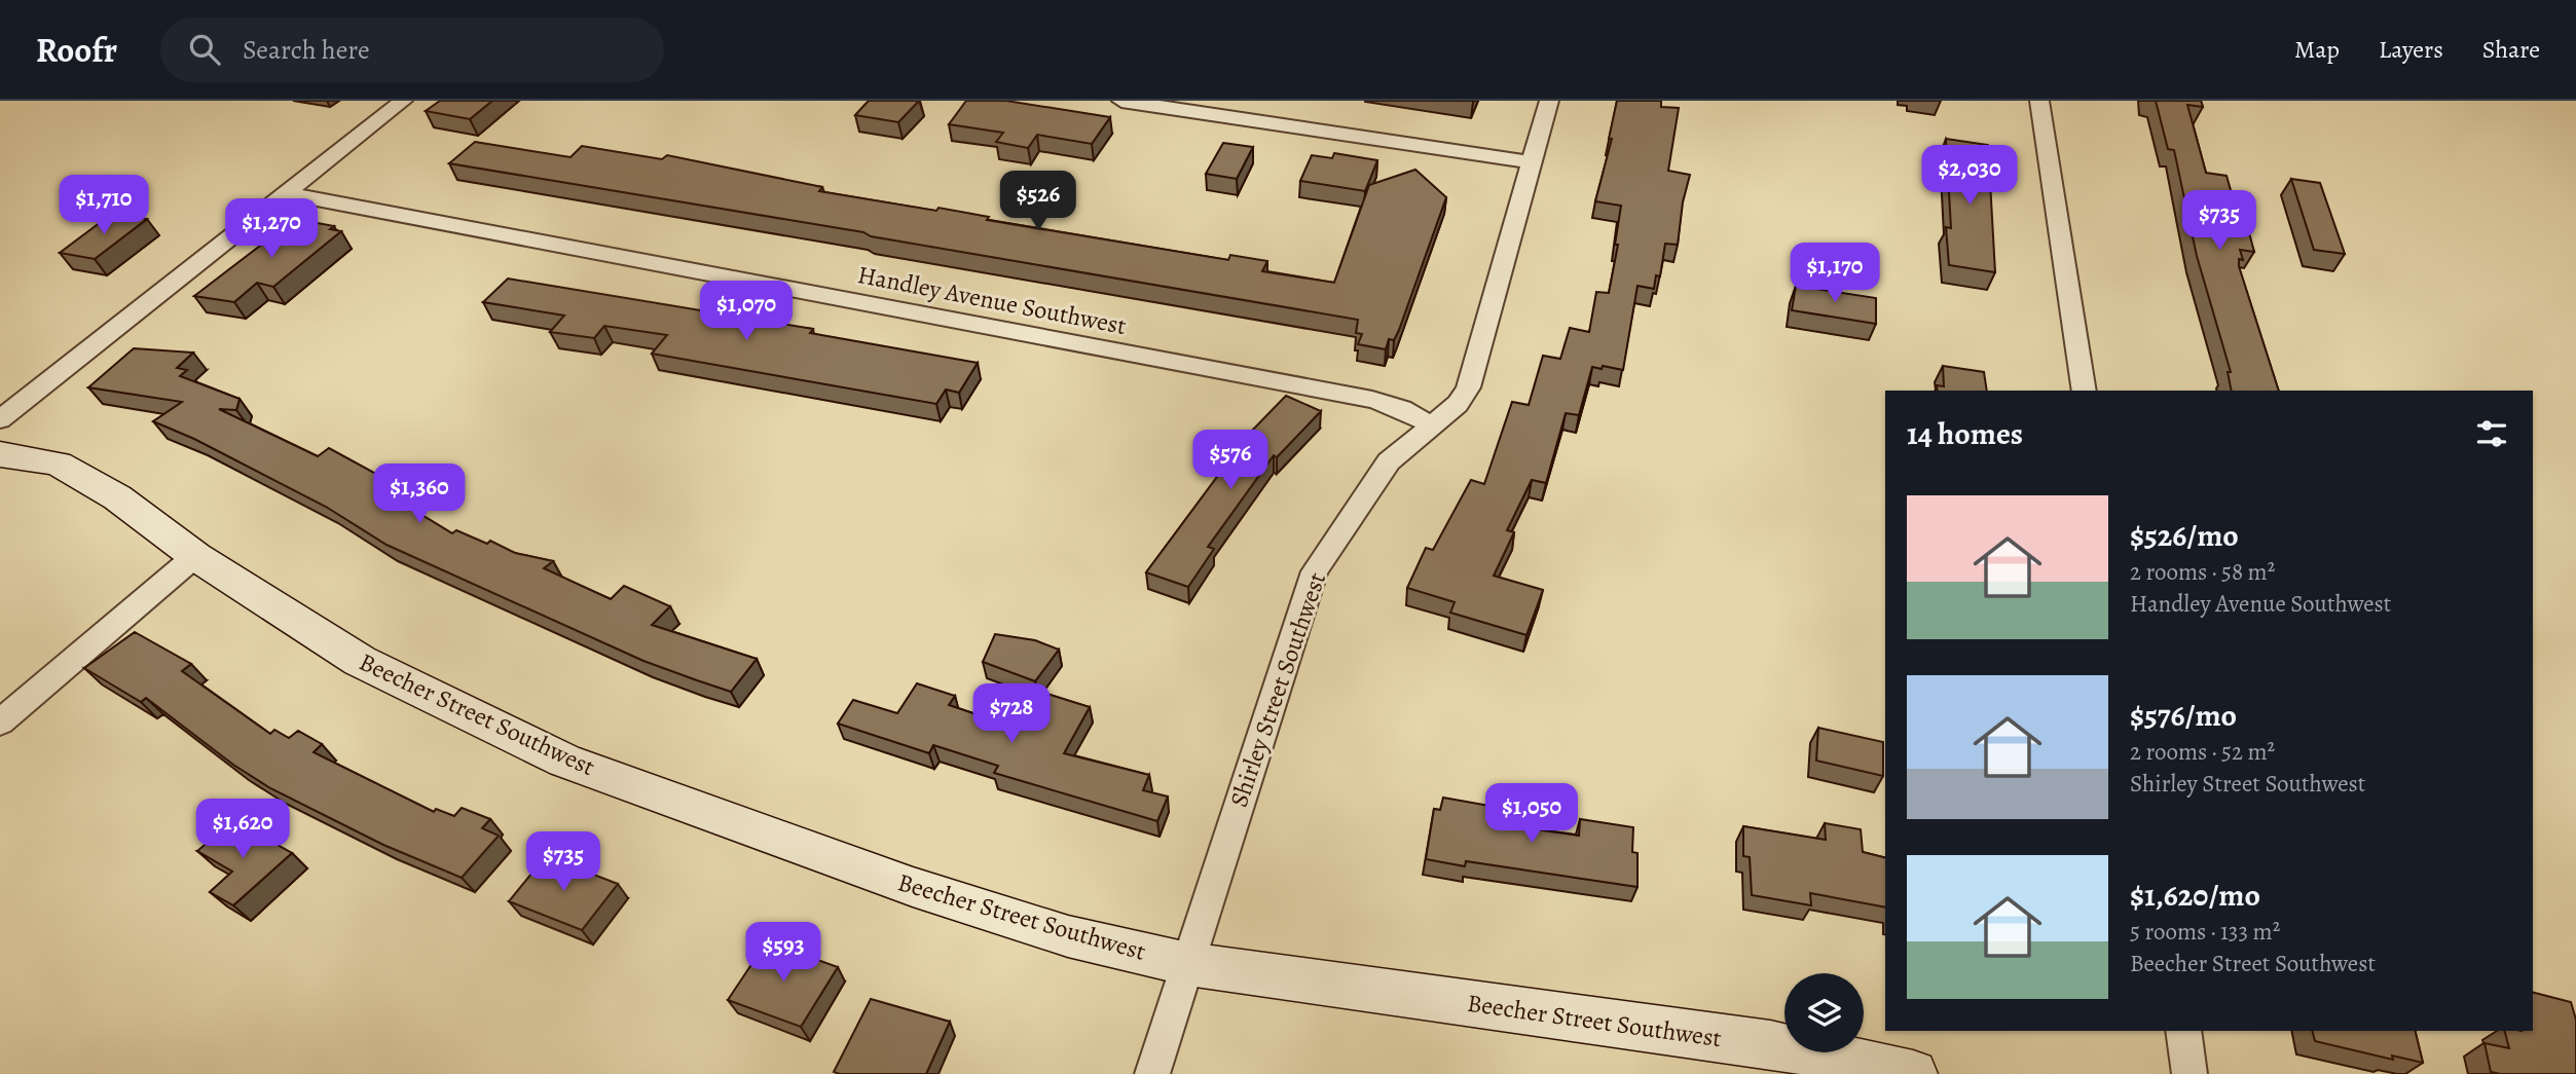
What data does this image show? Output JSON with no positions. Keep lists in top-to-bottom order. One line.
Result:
{"streets":{"street":["Handley Avenue Southwest","Shirley Street Southwest","Beecher Street Southwest"]},"crossings":[["Handley Avenue Southwest","Shirley Street Southwest"],["Shirley Street Southwest","Beecher Street Southwest"]],"page":{"header":"Roofr","search":"Search here","nav":["Map","Layers","Share"],"price":["$2,030","$526","$1,710","$735","$1,270","$1,170","$1,070","$576","$1,360","$728","$1,050","$1,620","$735","$593"],"heading":"14 homes","list":[{"name":"$526/mo","note":"2 rooms · 58 m² · Handley Avenue Southwest"},{"name":"$576/mo","note":"2 rooms · 52 m² · Shirley Street Southwest"},{"name":"$1,620/mo","note":"5 rooms · 133 m² · Beecher Street Southwest"}]}}
